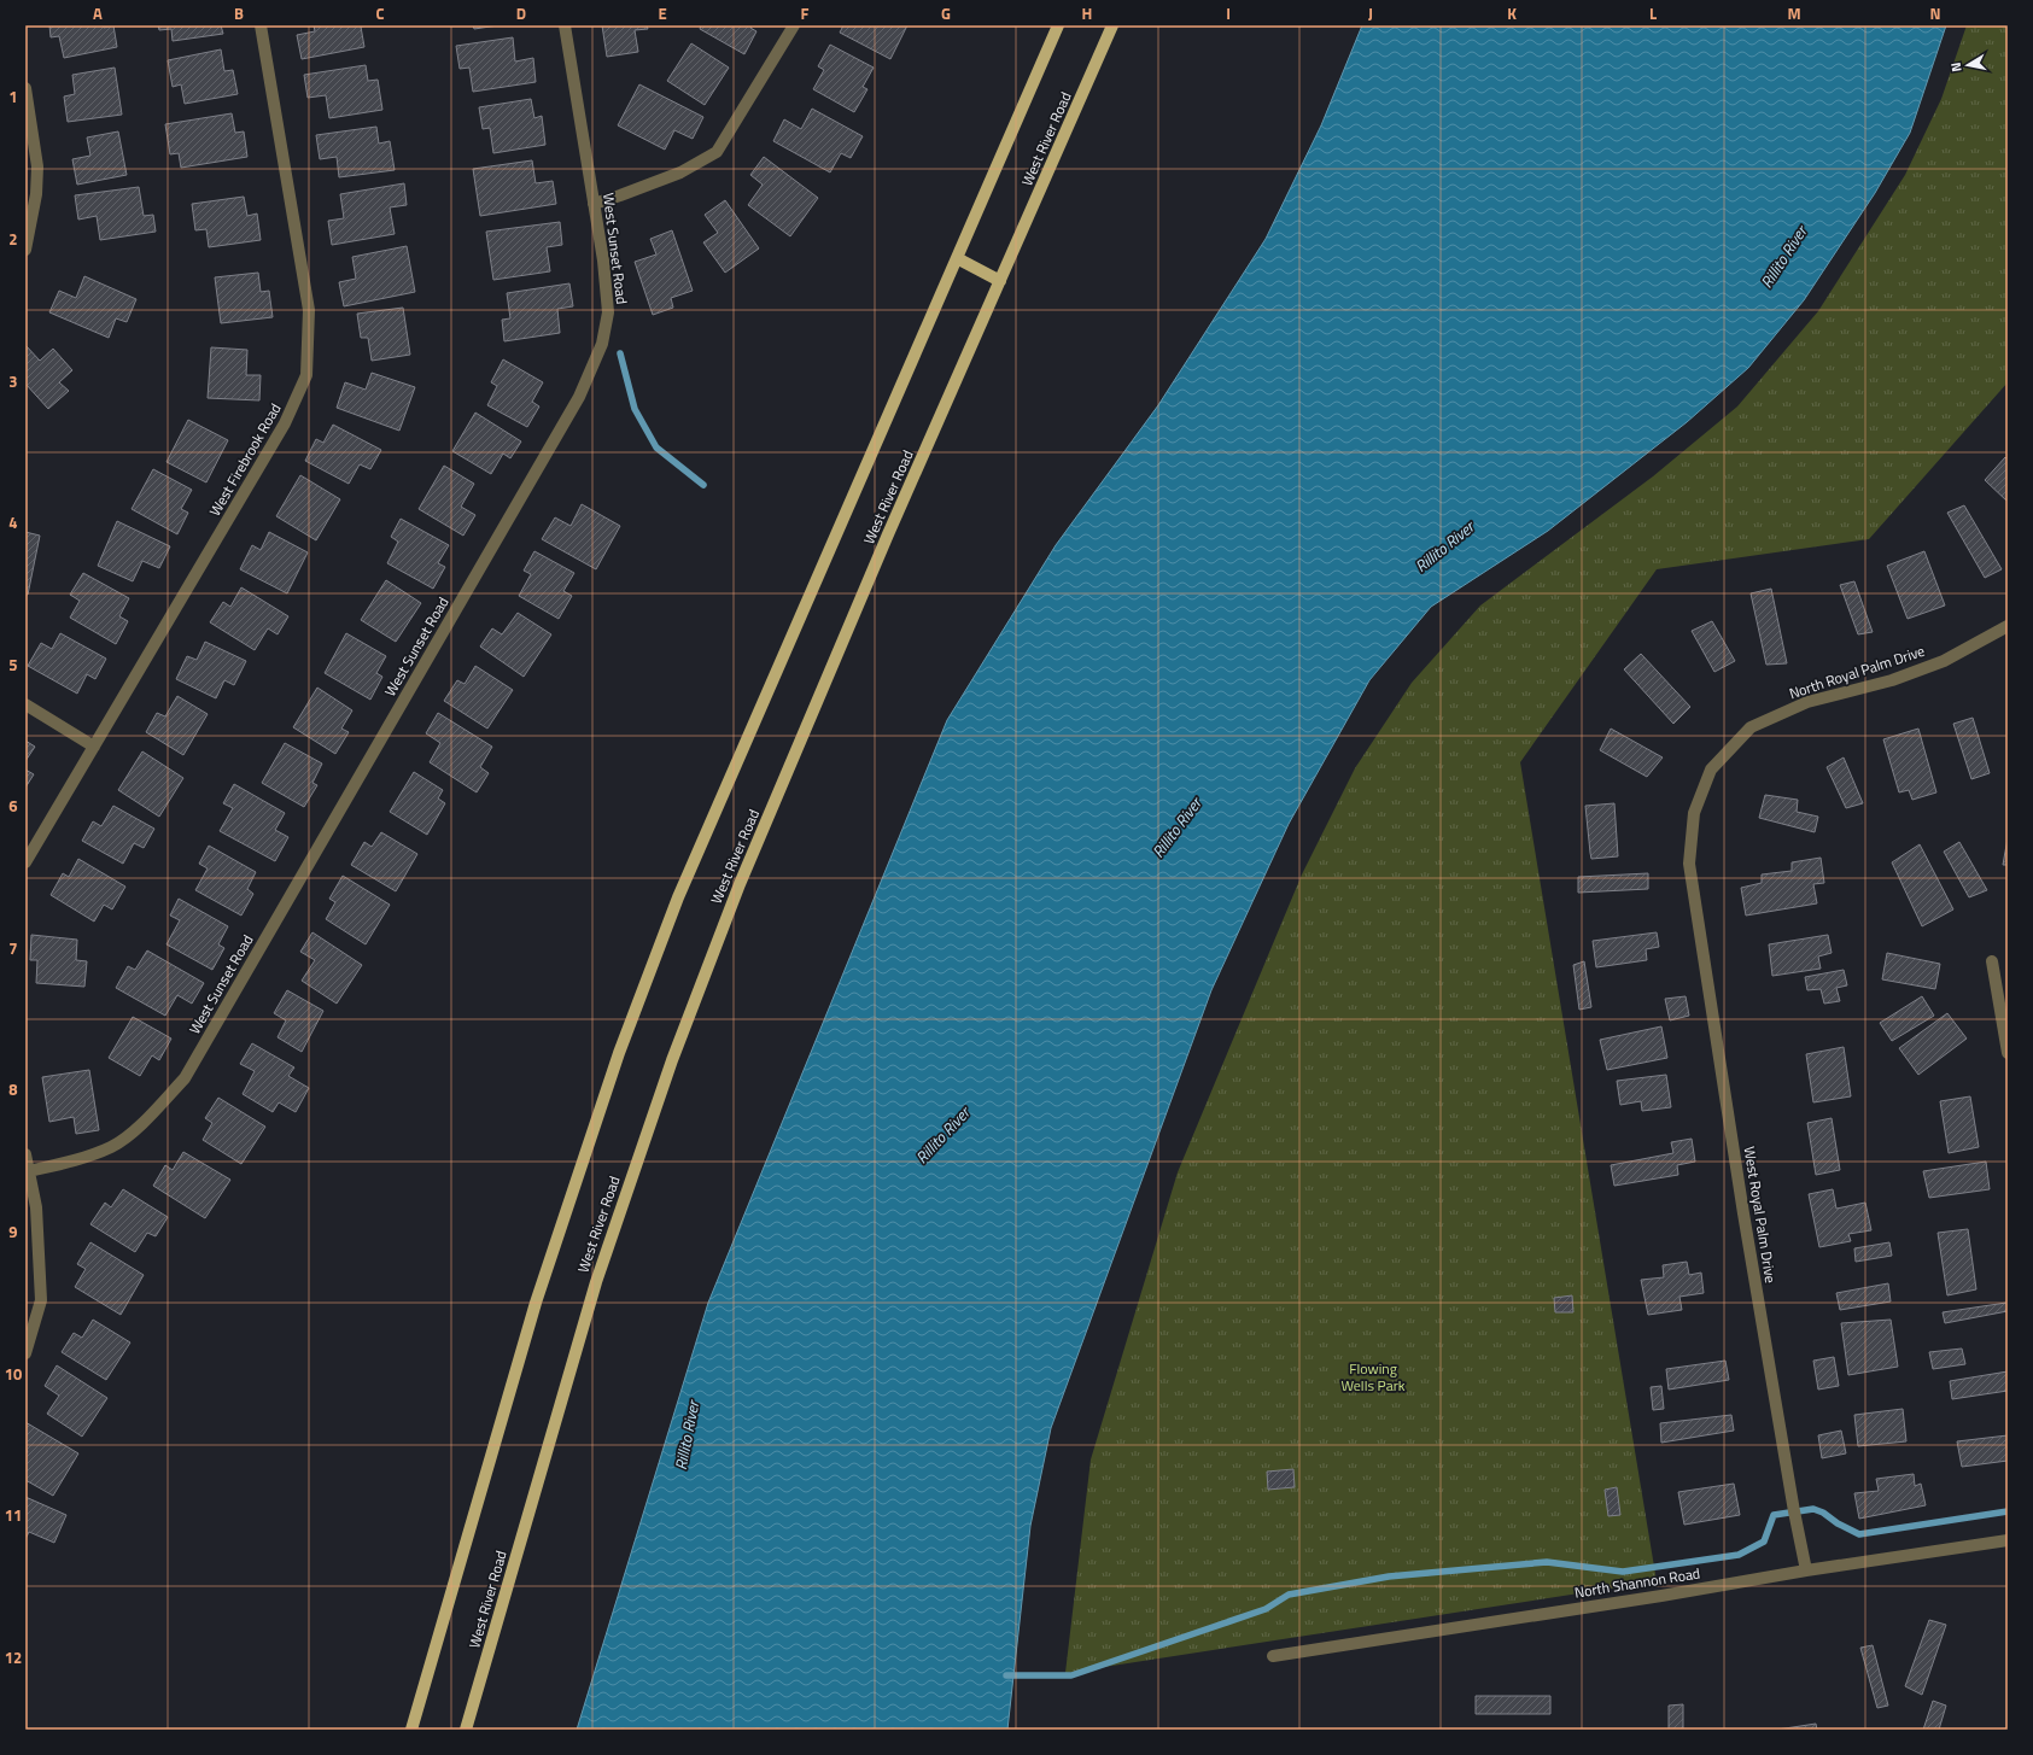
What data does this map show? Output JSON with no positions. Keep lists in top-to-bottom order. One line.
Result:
{"streets":{"main road":["West River Road"],"street":["West Sunset Road","West Firebrook Road","North Royal Palm Drive","West Royal Palm Drive","North Shannon Road"]},"crossings":[["North Royal Palm Drive","West Royal Palm Drive"],["West Royal Palm Drive","North Shannon Road"]],"water":["Rillito River"],"parks":["Flowing Wells Park"],"north":"left","grid":{"columns":["A","B","C","D","E","F","G","H","I","J","K","L","M","N"],"rows":["1","2","3","4","5","6","7","8","9","10","11","12"]}}
